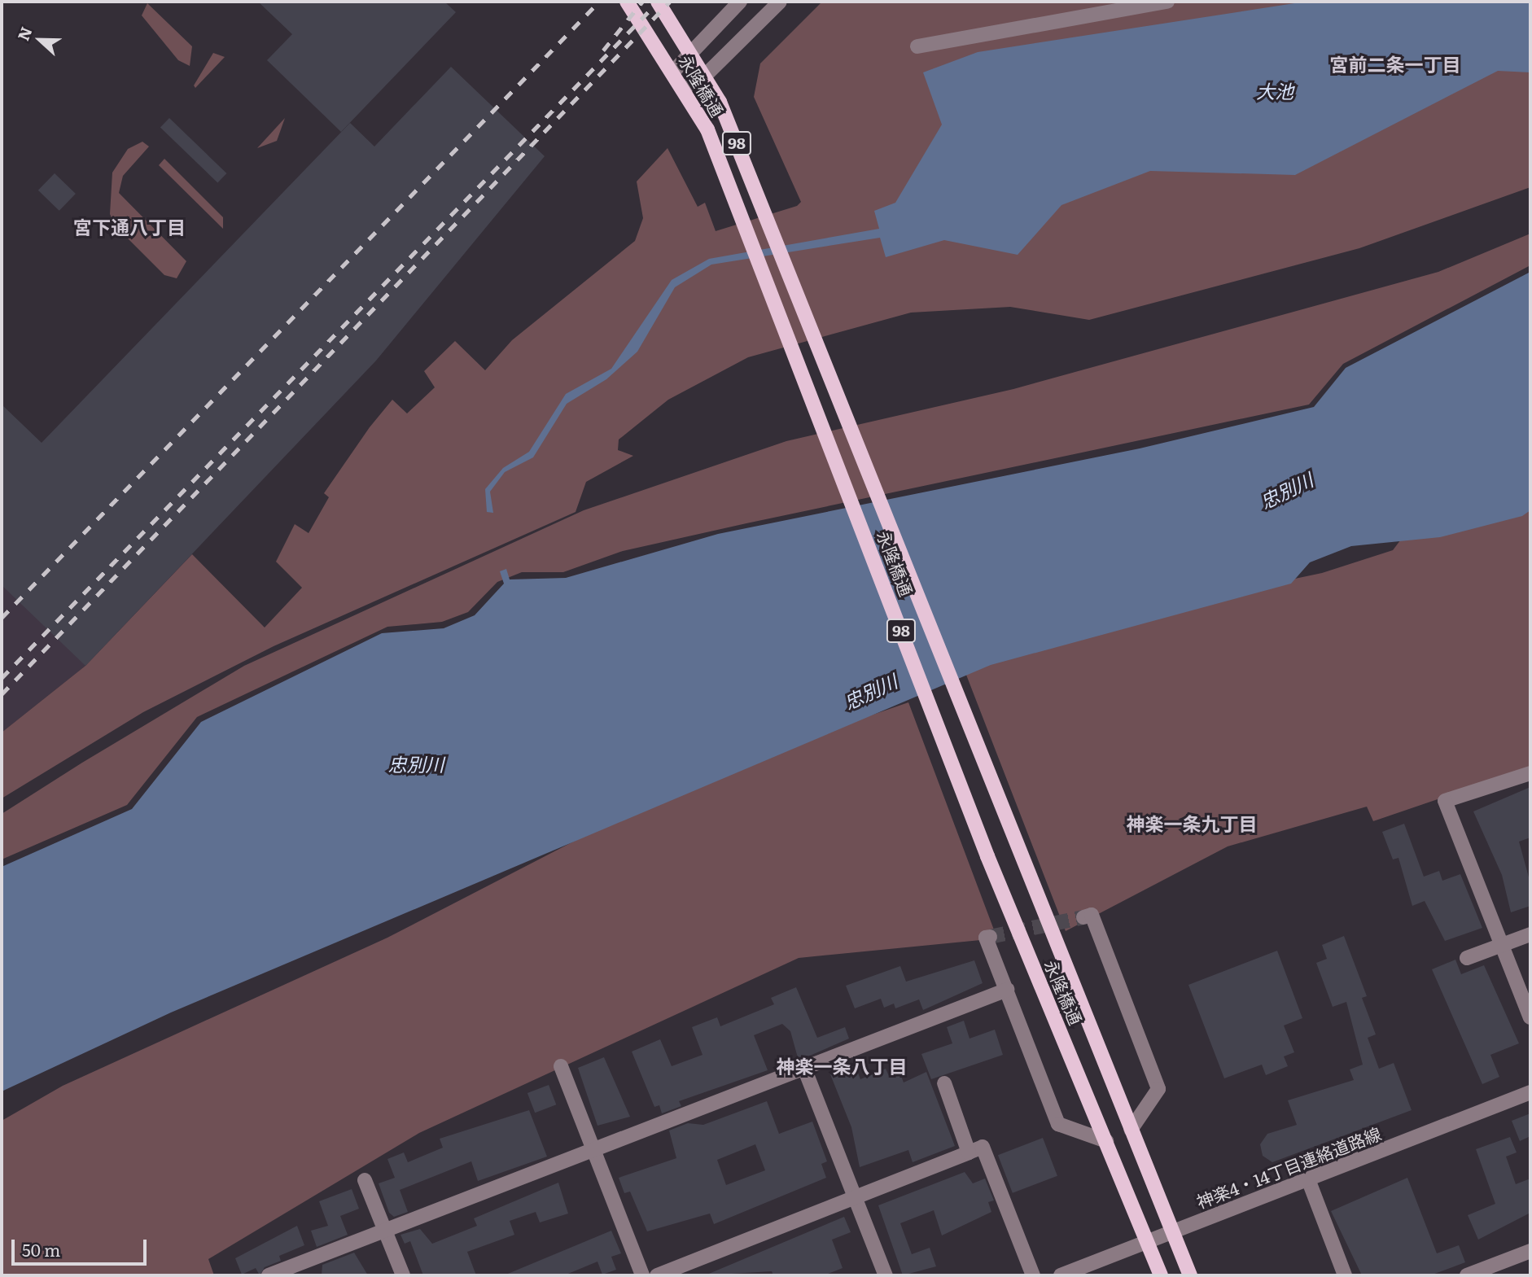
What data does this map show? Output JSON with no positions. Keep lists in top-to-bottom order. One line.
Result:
{"streets":{"main road":["永隆橋通","98"],"street":["神楽4・14丁目連絡道路線"]},"crossings":[["永隆橋通","神楽4・14丁目連絡道路線"]],"districts":["宮前二条一丁目","宮下通八丁目","神楽一条九丁目","神楽一条八丁目"],"water":["大池","忠別川"],"scale_bar":"50 m","north":"left"}
